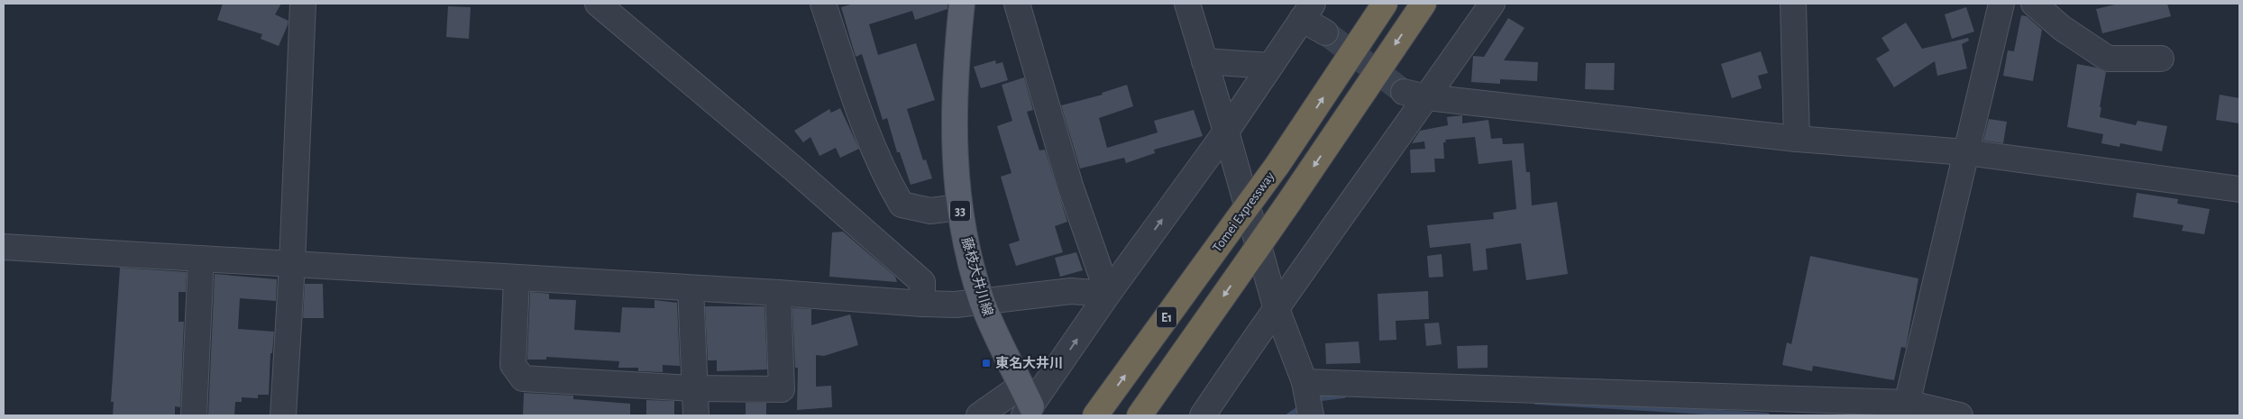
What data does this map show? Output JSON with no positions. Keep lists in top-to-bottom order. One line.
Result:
{"streets":{"highway":["Tomei Expressway","E1"],"main road":["33","藤枝大井川線"]},"places":{"transit":["東名大井川"]}}
